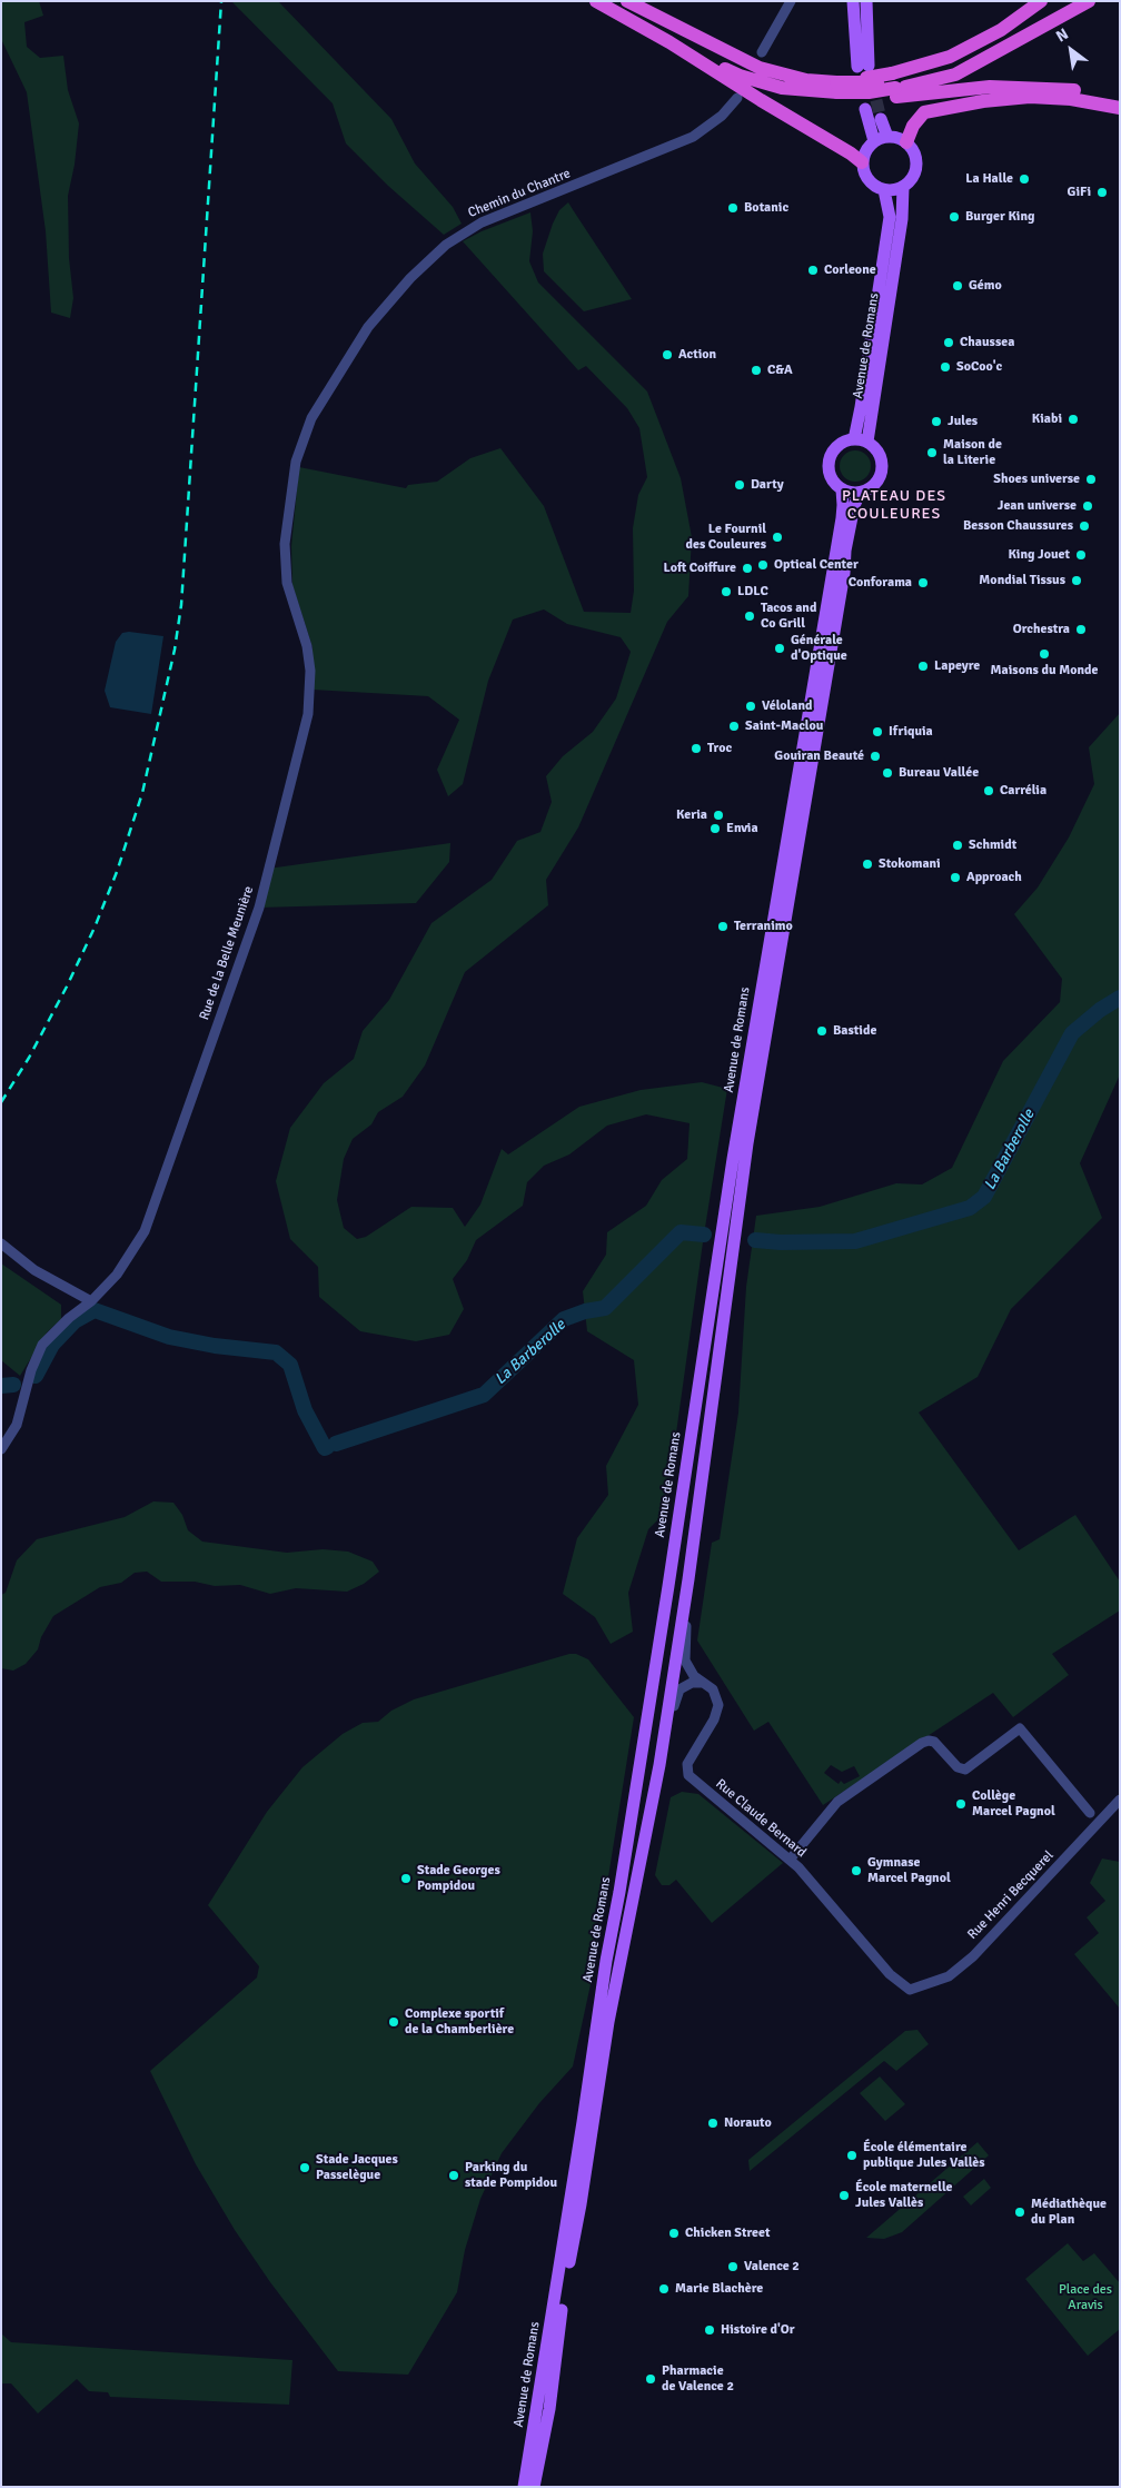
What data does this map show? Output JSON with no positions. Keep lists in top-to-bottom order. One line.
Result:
{"streets":{"main road":["Avenue de Romans"],"street":["Chemin du Chantre","Rue de la Belle Meunière","Rue Claude Bernard","Rue Henri Becquerel"]},"crossings":[["Chemin du Chantre","Rue de la Belle Meunière"],["Avenue de Romans","Rue Claude Bernard"],["Rue Claude Bernard","Rue Henri Becquerel"]],"districts":["PLATEAU DES COULEURES"],"water":["La Barberolle"],"parks":["Place des Aravis"],"places":["La Halle","GiFi","Botanic","Burger King","Corleone","Gémo","Chaussea","Action","SoCoo'c","C&A","Kiabi","Jules","Maison de la Literie","Shoes universe","Darty","Jean universe","Besson Chaussures","Le Fournil des Couleures","King Jouet","Optical Center","Loft Coiffure","Mondial Tissus","Conforama","LDLC","Tacos and Co Grill","Orchestra","Générale d'Optique","Maisons du Monde","Lapeyre","Véloland","Saint-Maclou","Ifriquia","Troc","Gouiran Beauté","Bureau Vallée","Carrélia","Keria","Envia","Schmidt","Stokomani","Approach","Terranimo","Bastide","Collège Marcel Pagnol","Gymnase Marcel Pagnol","Stade Georges Pompidou","Complexe sportif de la Chamberlière","Norauto","École élémentaire publique Jules Vallès","Stade Jacques Passelègue","Parking du stade Pompidou","École maternelle Jules Vallès","Médiathèque du Plan","Chicken Street","Valence 2","Marie Blachère","Histoire d'Or","Pharmacie de Valence 2"],"north":"top left"}
